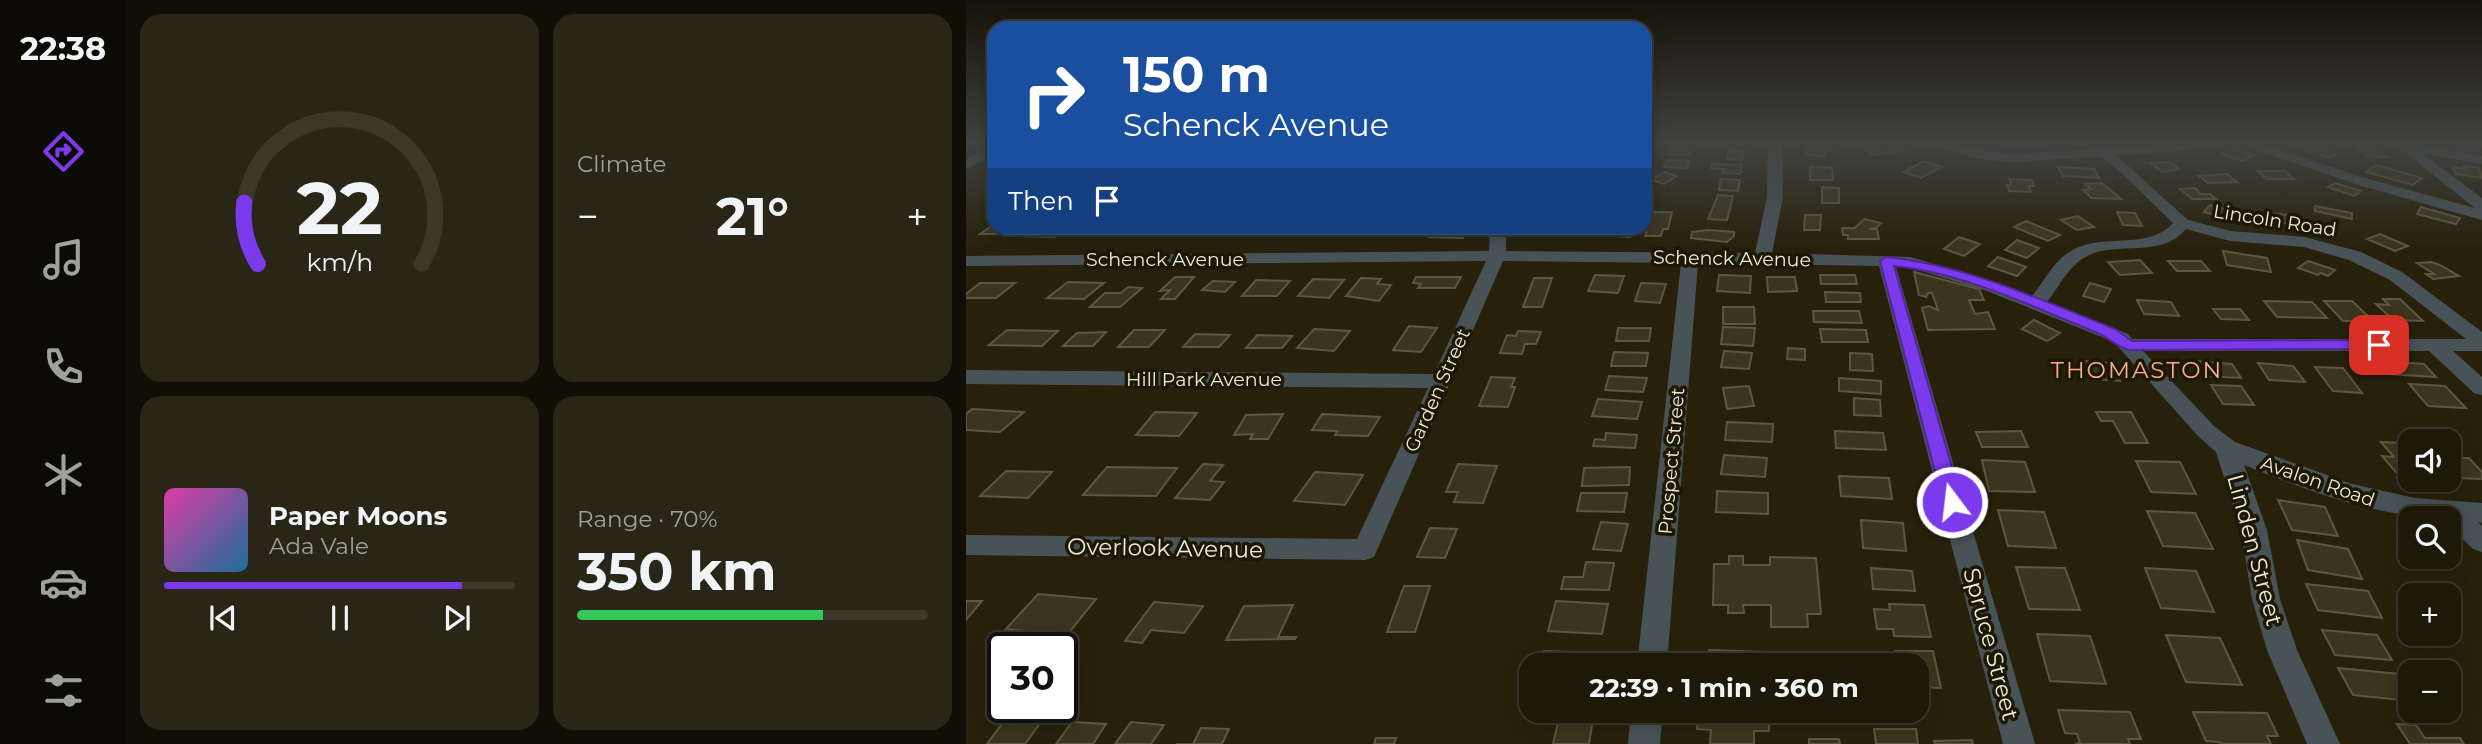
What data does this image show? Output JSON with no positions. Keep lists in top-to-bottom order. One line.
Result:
{"streets":{"street":["Lincoln Road","Schenck Avenue","Hill Park Avenue","Garden Street","Prospect Street","Avalon Road","Overlook Avenue","Linden Street","Spruce Street"]},"crossings":[["Lincoln Road","Schenck Avenue"],["Schenck Avenue","Garden Street"],["Schenck Avenue","Prospect Street"],["Schenck Avenue","Linden Street"],["Schenck Avenue","Spruce Street"],["Hill Park Avenue","Garden Street"],["Garden Street","Overlook Avenue"],["Avalon Road","Linden Street"]],"districts":["THOMASTON"],"page":{"tabs":"22:38","tile":["Climate",["Range · 70%","350 km"]],"turn":["150 m","Schenck Avenue"],"then":"Then","heat":["−","21°","+"],"map_buttons":["+","−"],"song":["Paper Moons","Ada Vale"],"limit":"30","trip":"22:39 · 1 min · 360 m","gauge":["22","km/h"]}}
